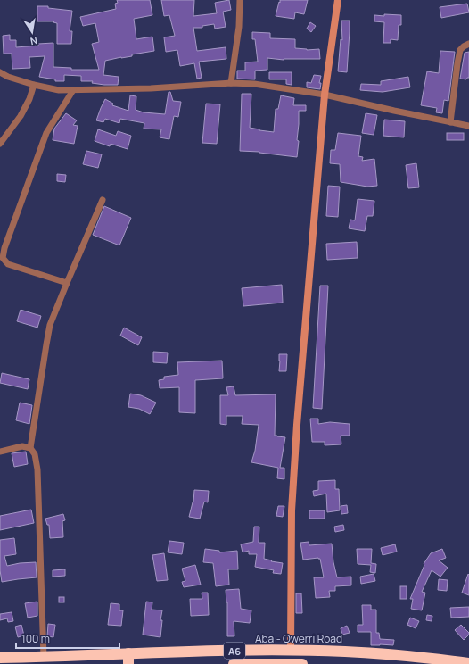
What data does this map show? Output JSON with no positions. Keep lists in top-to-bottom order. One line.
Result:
{"streets":{"highway":["Aba - Owerri Road","A6"]},"scale_bar":"100 m","north":"bottom"}
